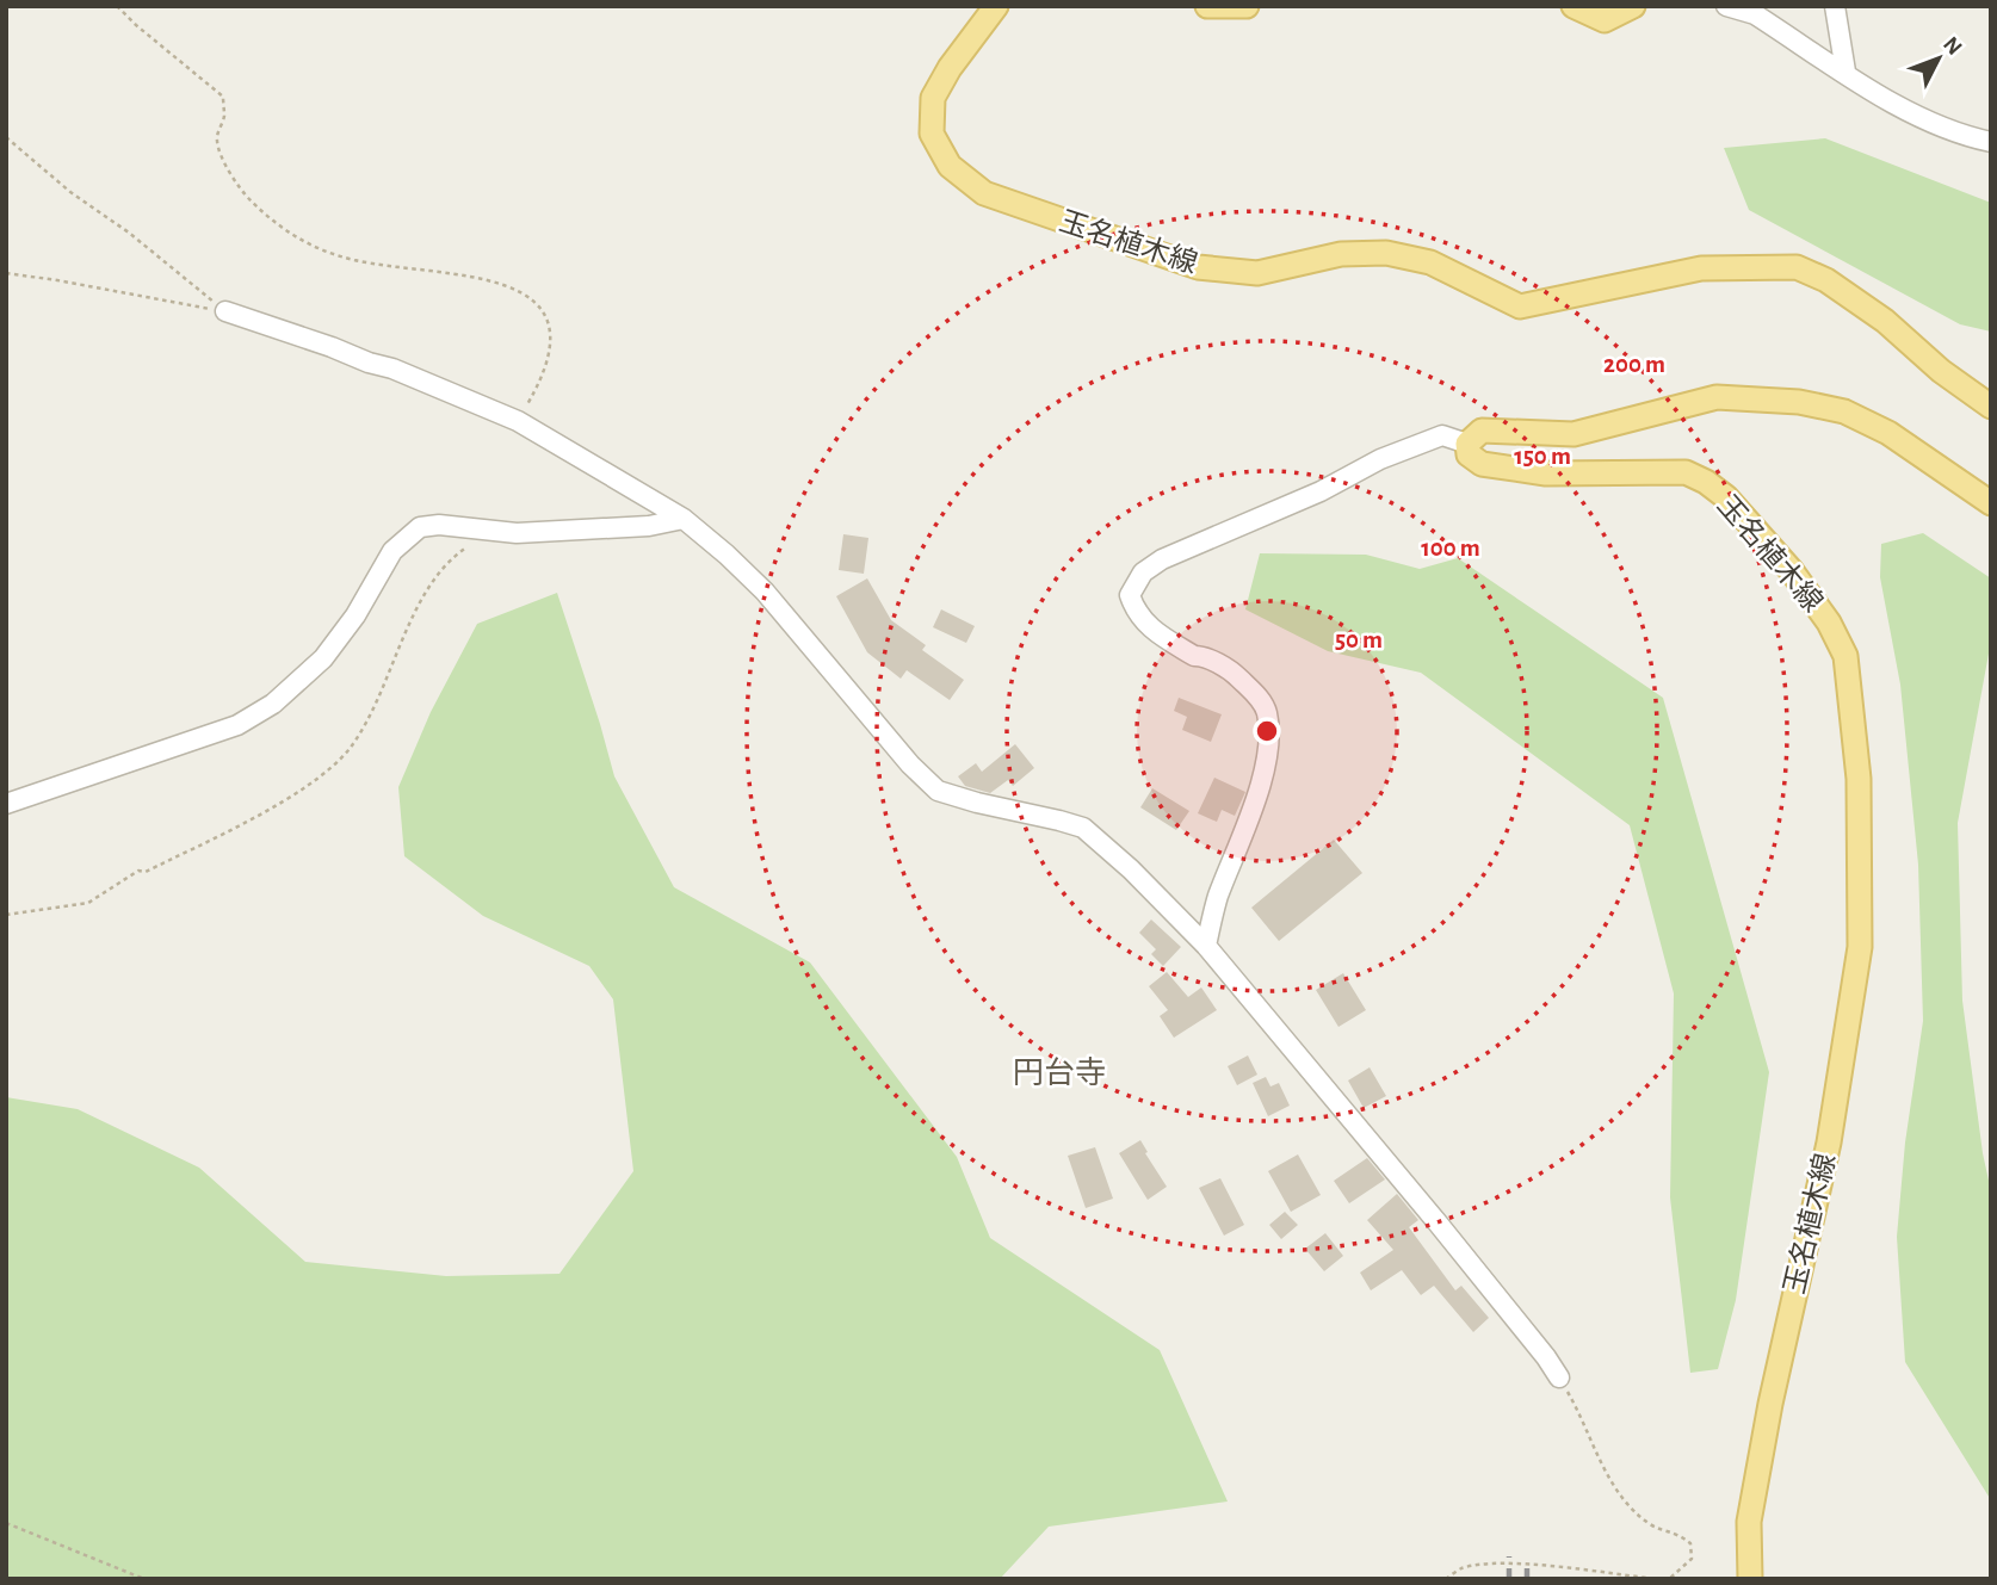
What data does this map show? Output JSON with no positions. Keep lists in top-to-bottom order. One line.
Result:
{"streets":{"main road":["玉名植木線"]},"districts":["円台寺"],"north":"top right","rings":["200 m","150 m","100 m","50 m"]}
